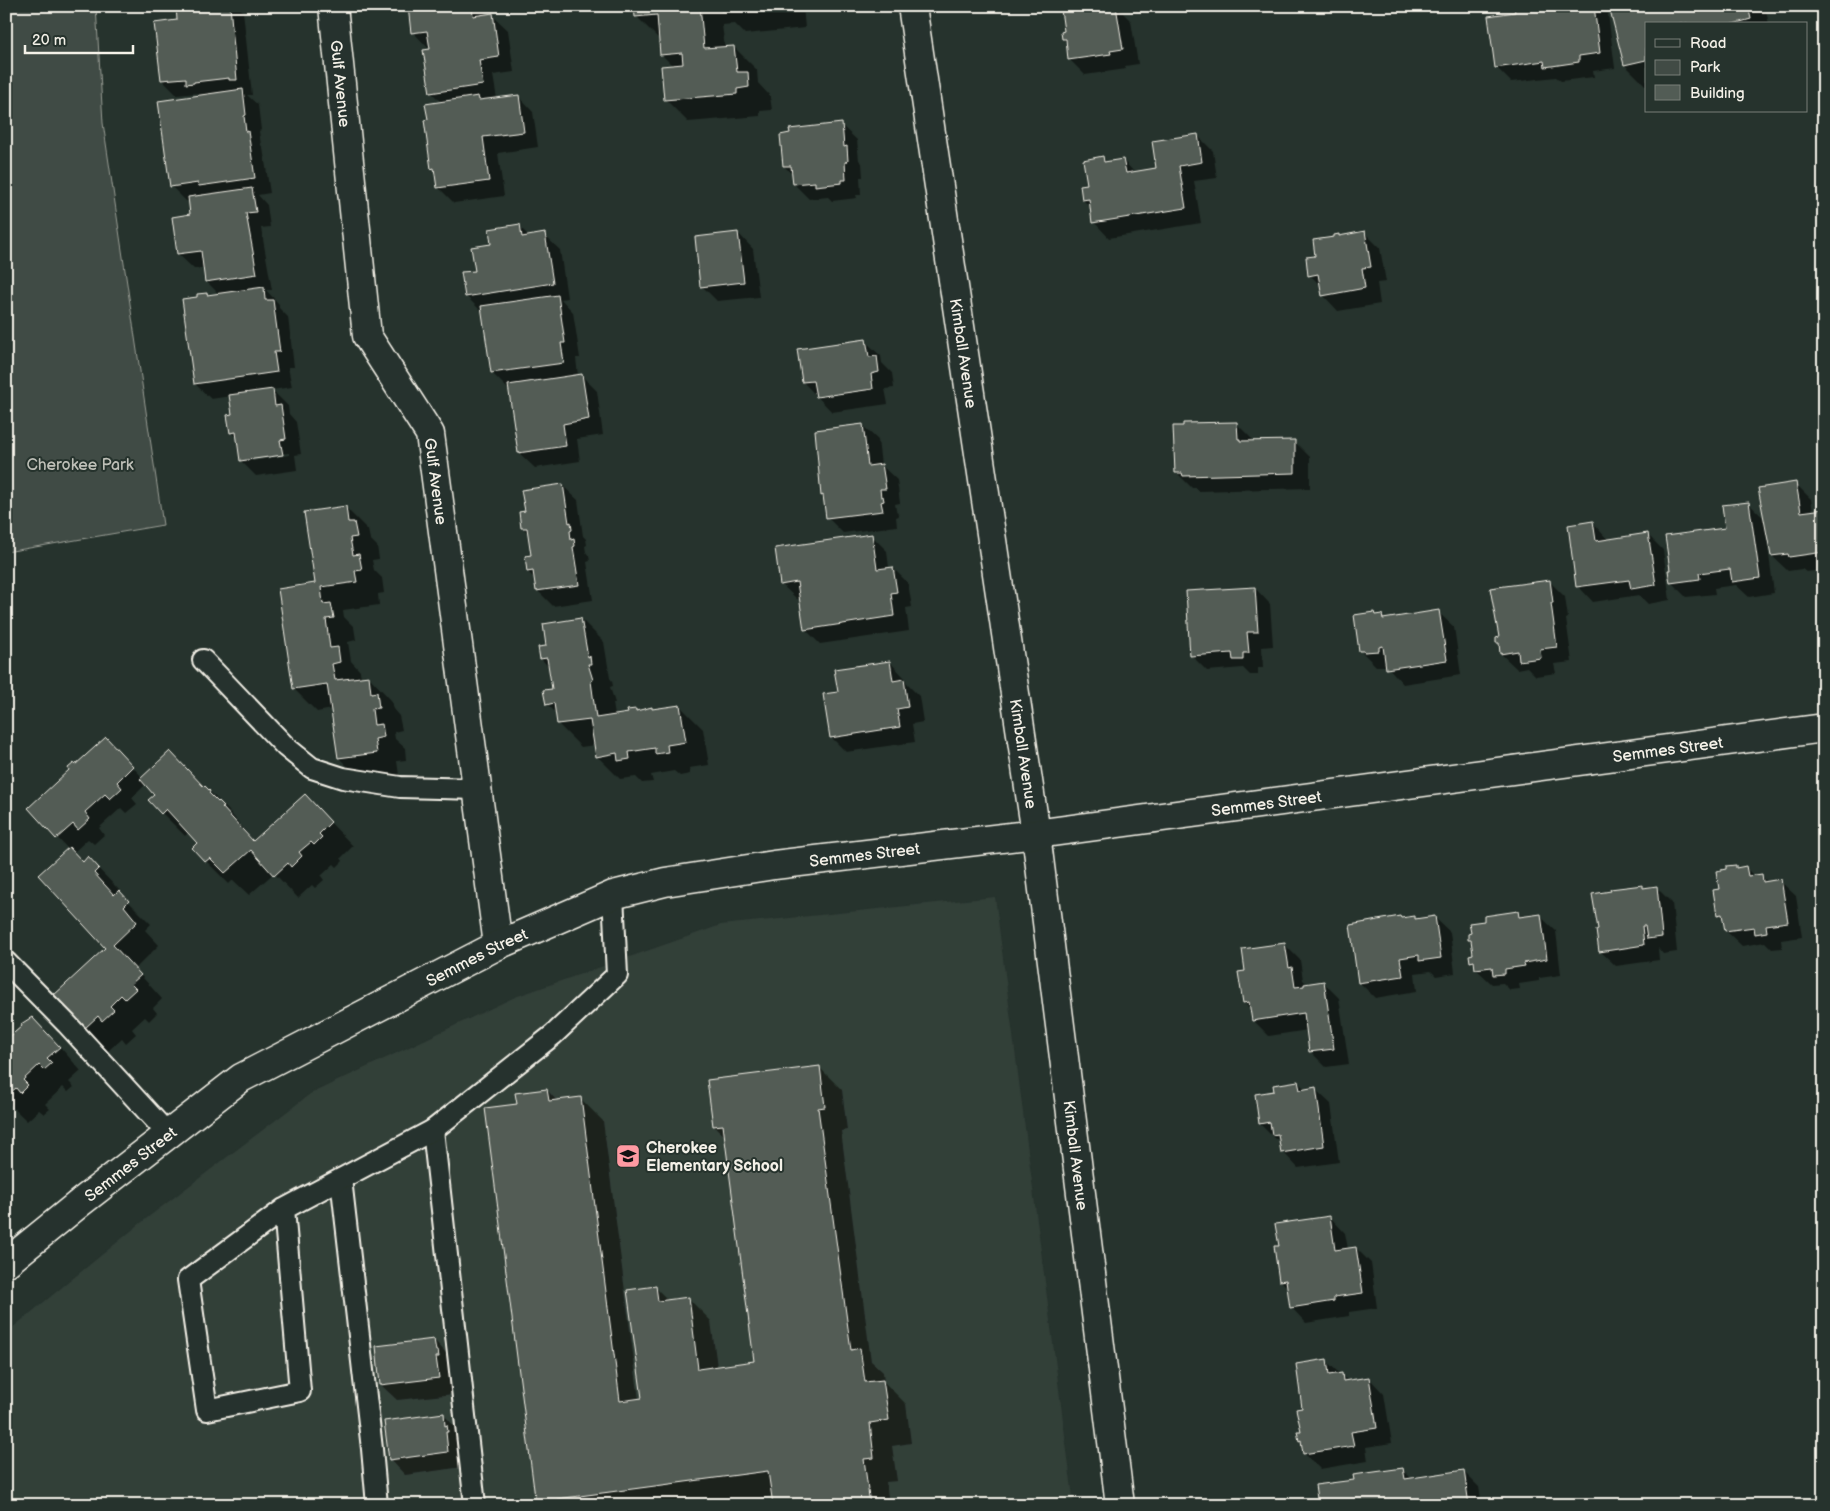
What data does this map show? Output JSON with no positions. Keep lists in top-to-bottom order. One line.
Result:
{"streets":{"main road":["Gulf Avenue","Kimball Avenue","Semmes Street"]},"crossings":[["Gulf Avenue","Semmes Street"],["Kimball Avenue","Semmes Street"]],"parks":["Cherokee Park"],"places":{"school or university":["Cherokee Elementary School"]},"legend":["Road","Park","Building"],"scale_bar":"20 m"}
